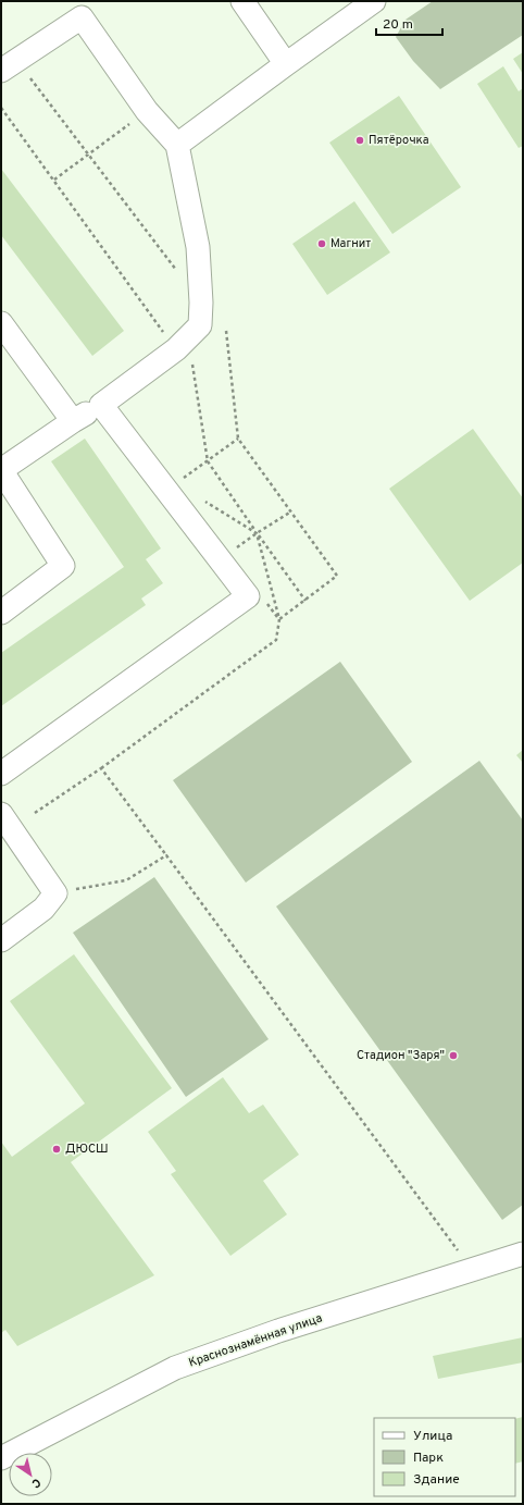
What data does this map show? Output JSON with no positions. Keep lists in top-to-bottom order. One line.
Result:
{"streets":{"street":["Краснознамённая улица"]},"places":["Пятёрочка","Магнит","Стадион \"Заря\"","ДЮСШ"],"legend":["Улица","Парк","Здание"],"scale_bar":"20 m","north":"bottom right"}
